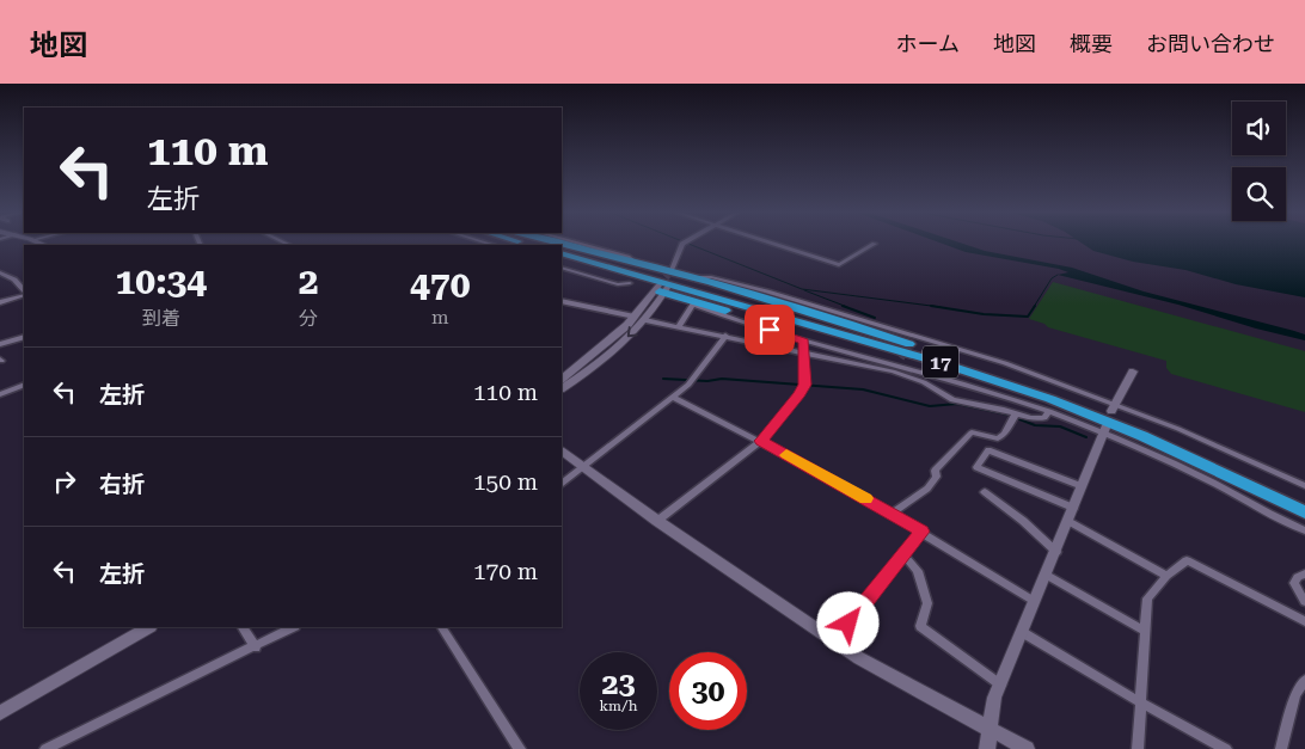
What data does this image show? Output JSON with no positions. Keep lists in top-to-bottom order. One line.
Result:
{"streets":{"highway":["17"]},"page":{"header":"地図","nav":["ホーム","地図","概要","お問い合わせ"],"turn":["110 m","左折"],"eta":["10:34","到着","2","分","470","m"],"list":[{"name":"左折","value":"110 m"},{"name":"右折","value":"150 m"},{"name":"左折","value":"170 m"}],"speed":"23 km/h","limit":"30"}}
